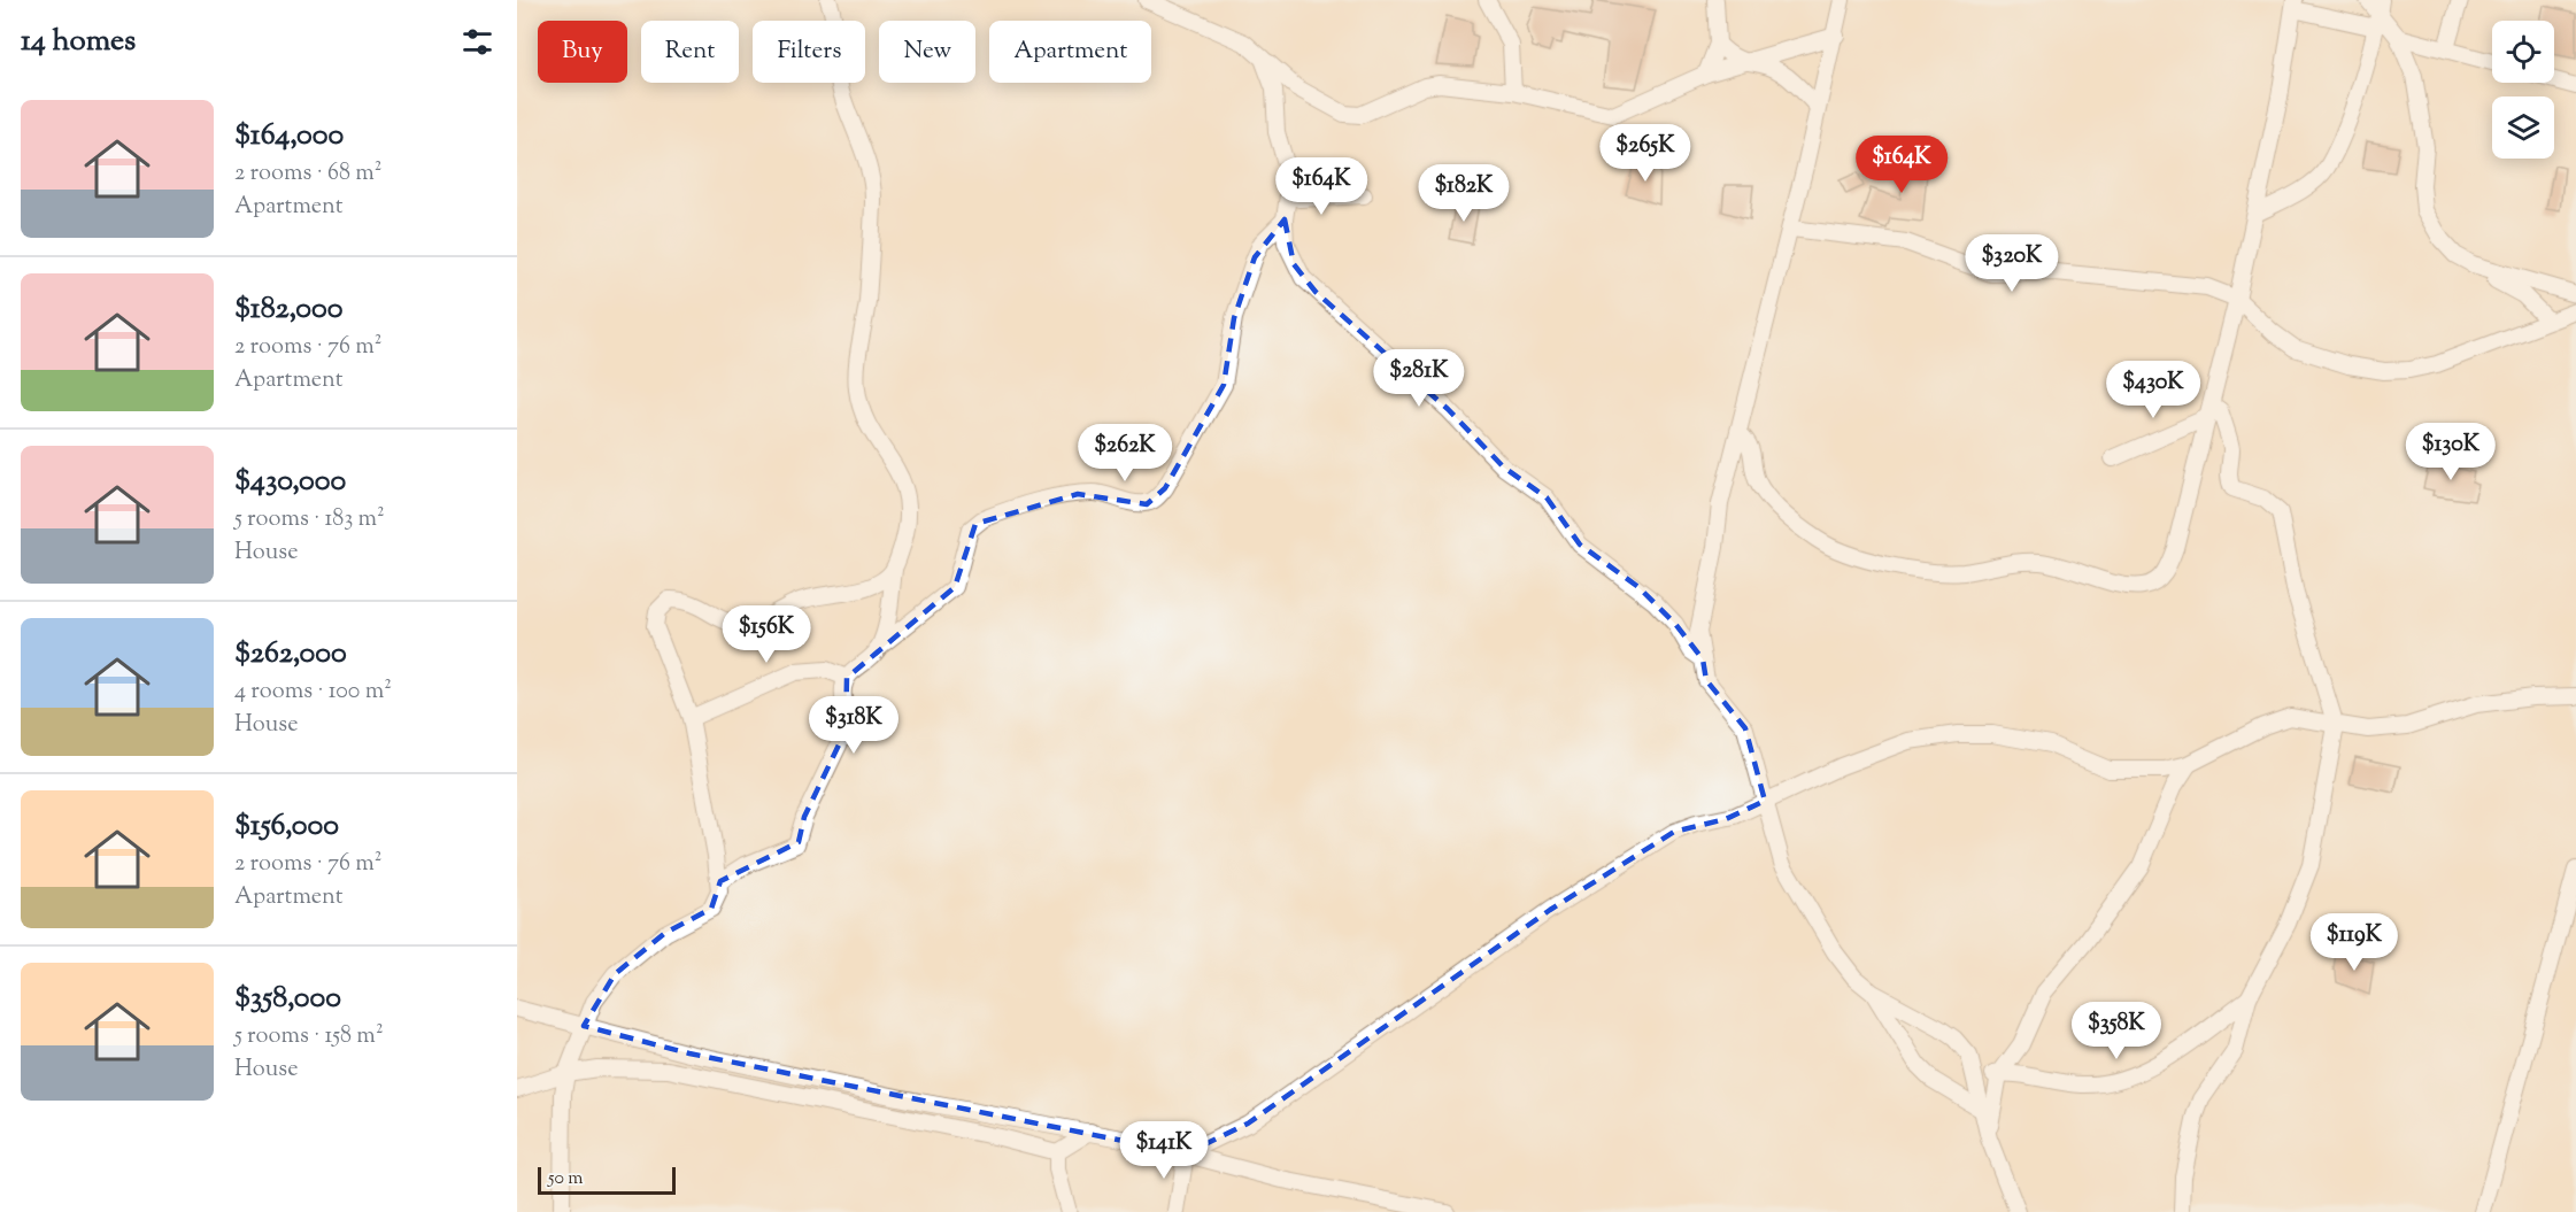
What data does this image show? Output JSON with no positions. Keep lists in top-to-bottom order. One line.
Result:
{"scale_bar":"50 m","page":{"heading":"14 homes","chip":["Buy","Rent","Filters","New","Apartment"],"list":[{"name":"$164,000","note":"2 rooms · 68 m² · Apartment"},{"name":"$182,000","note":"2 rooms · 76 m² · Apartment"},{"name":"$430,000","note":"5 rooms · 183 m² · House"},{"name":"$262,000","note":"4 rooms · 100 m² · House"},{"name":"$156,000","note":"2 rooms · 76 m² · Apartment"},{"name":"$358,000","note":"5 rooms · 158 m² · House"}],"price":["$265K","$164K","$164K","$182K","$320K","$281K","$430K","$130K","$262K","$156K","$318K","$119K","$358K","$141K"],"scale":"50 m"}}
